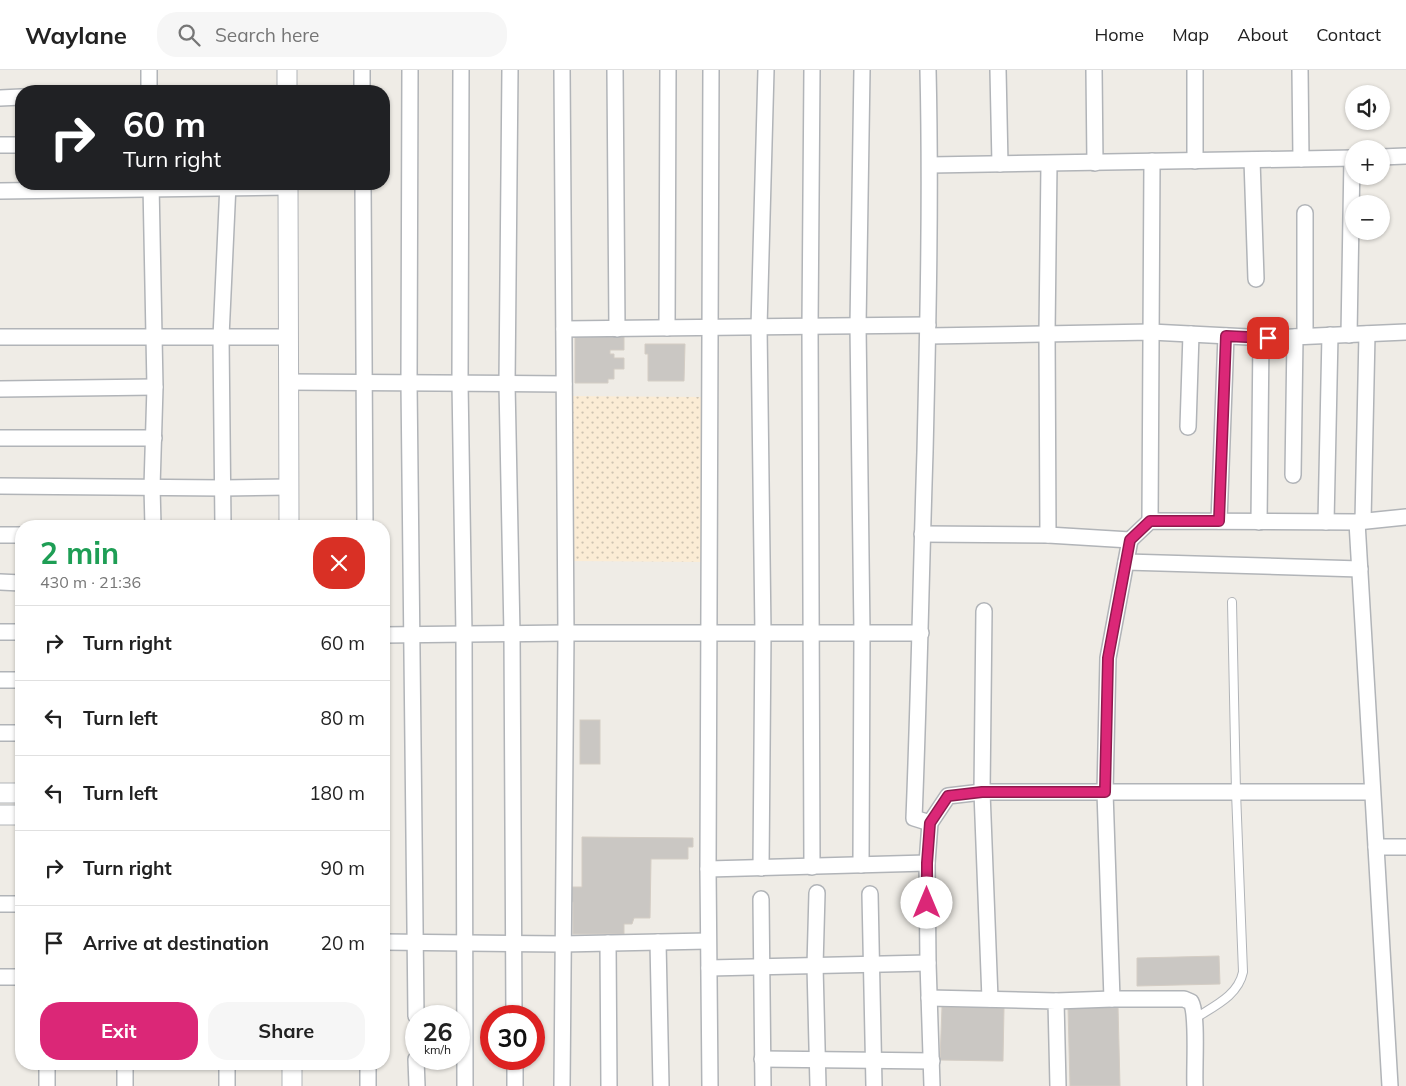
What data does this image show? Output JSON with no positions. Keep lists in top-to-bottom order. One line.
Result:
{"page":{"header":"Waylane","search":"Search here","nav":["Home","Map","About","Contact"],"map_buttons":["+","−"],"turn":["60 m","Turn right"],"heading":["2 min","430 m · 21:36"],"list":[{"name":"Turn right","value":"60 m"},{"name":"Turn left","value":"80 m"},{"name":"Turn left","value":"180 m"},{"name":"Turn right","value":"90 m"},{"name":"Arrive at destination","value":"20 m"}],"buttons":["Exit","Share"],"speed":"26 km/h","limit":"30"}}
